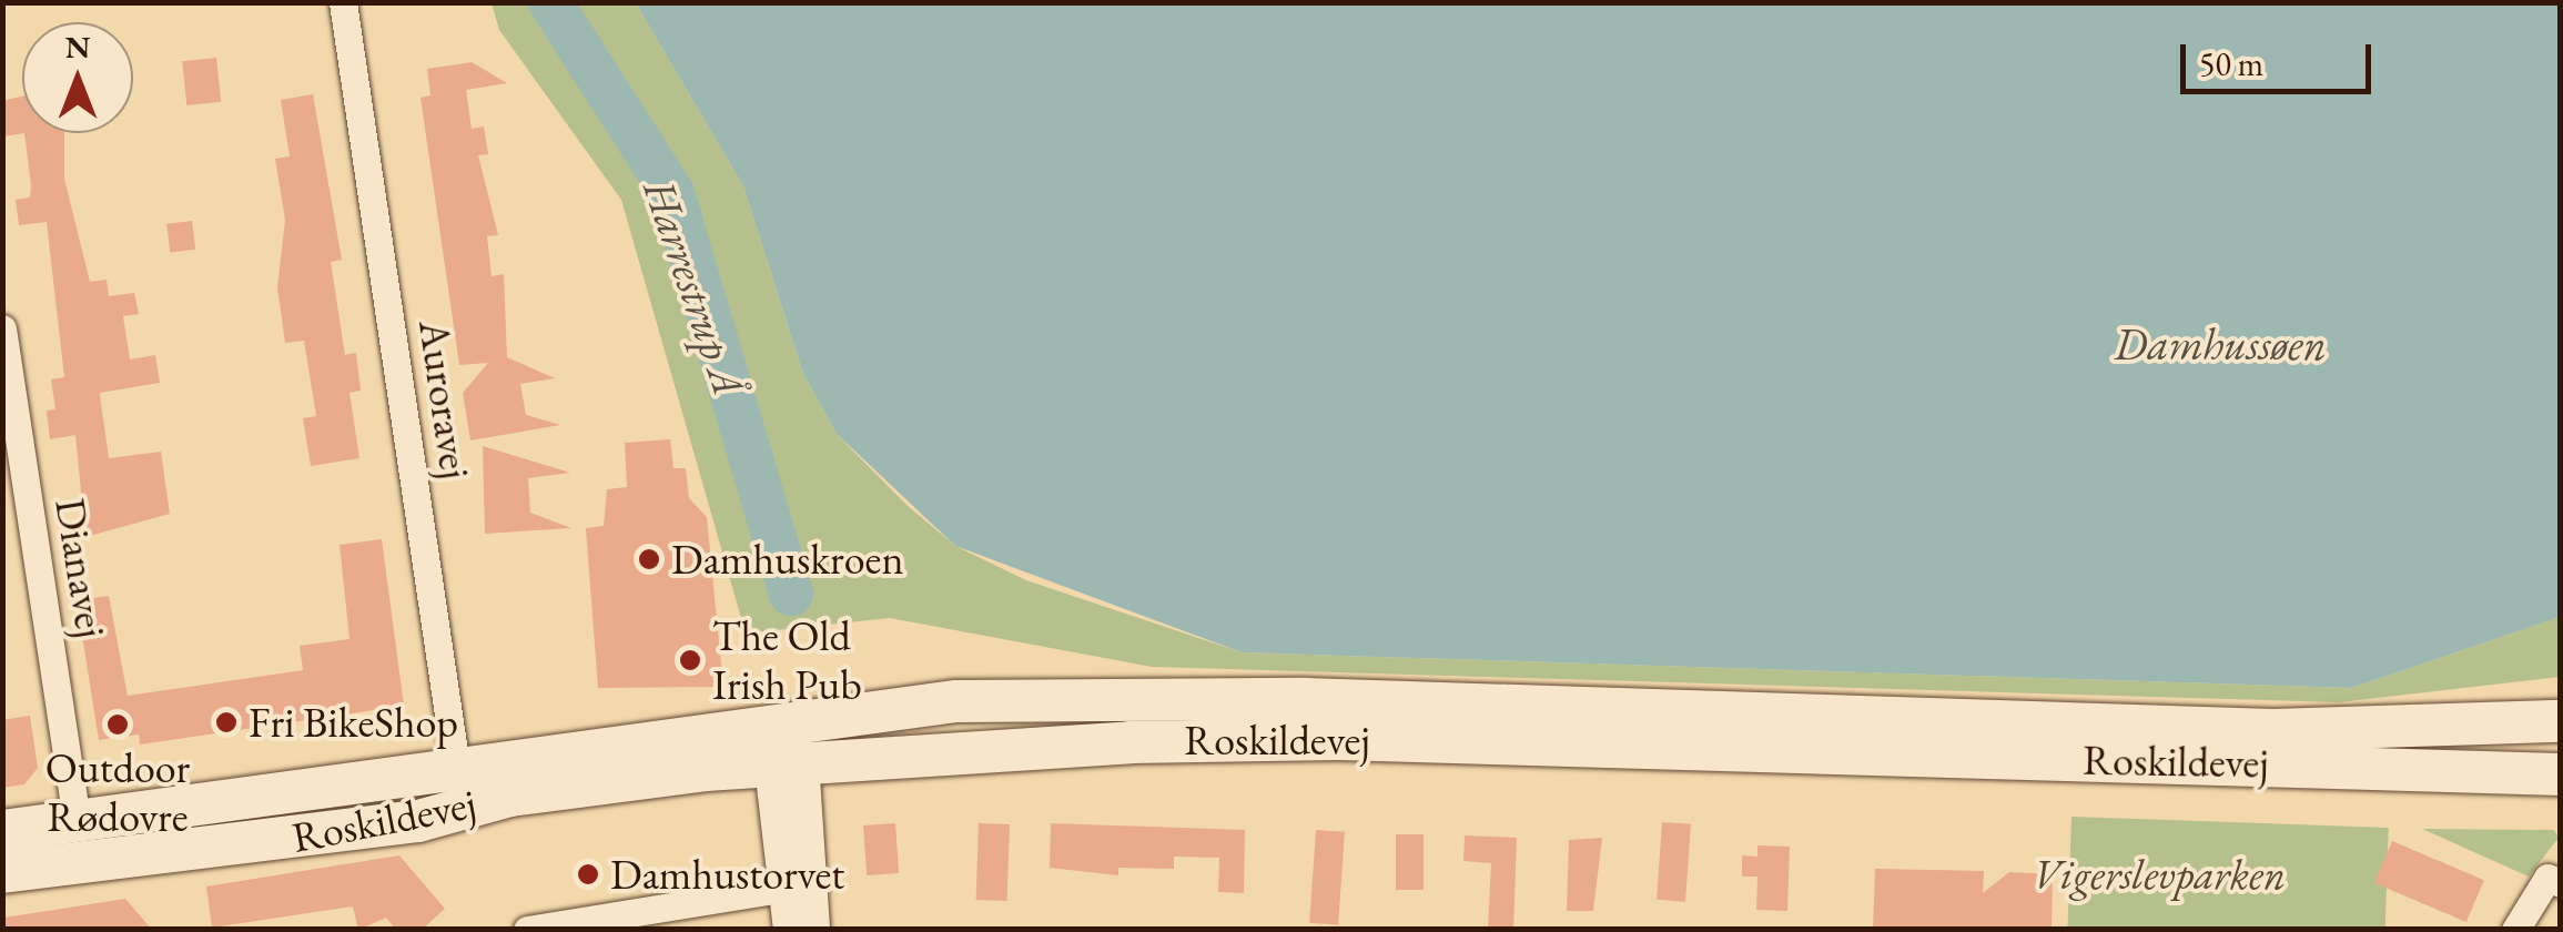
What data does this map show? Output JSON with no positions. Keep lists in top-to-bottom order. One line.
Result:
{"streets":{"main road":["Roskildevej"],"street":["Auroravej","Dianavej"]},"crossings":[["Auroravej","Roskildevej"],["Dianavej","Roskildevej"]],"water":["Harrestrup Å","Damhussøen"],"parks":["Vigerslevparken"],"places":["Damhuskroen","The Old Irish Pub","Fri BikeShop","Outdoor Rødovre","Damhustorvet"],"scale_bar":"50 m","north":"top"}
